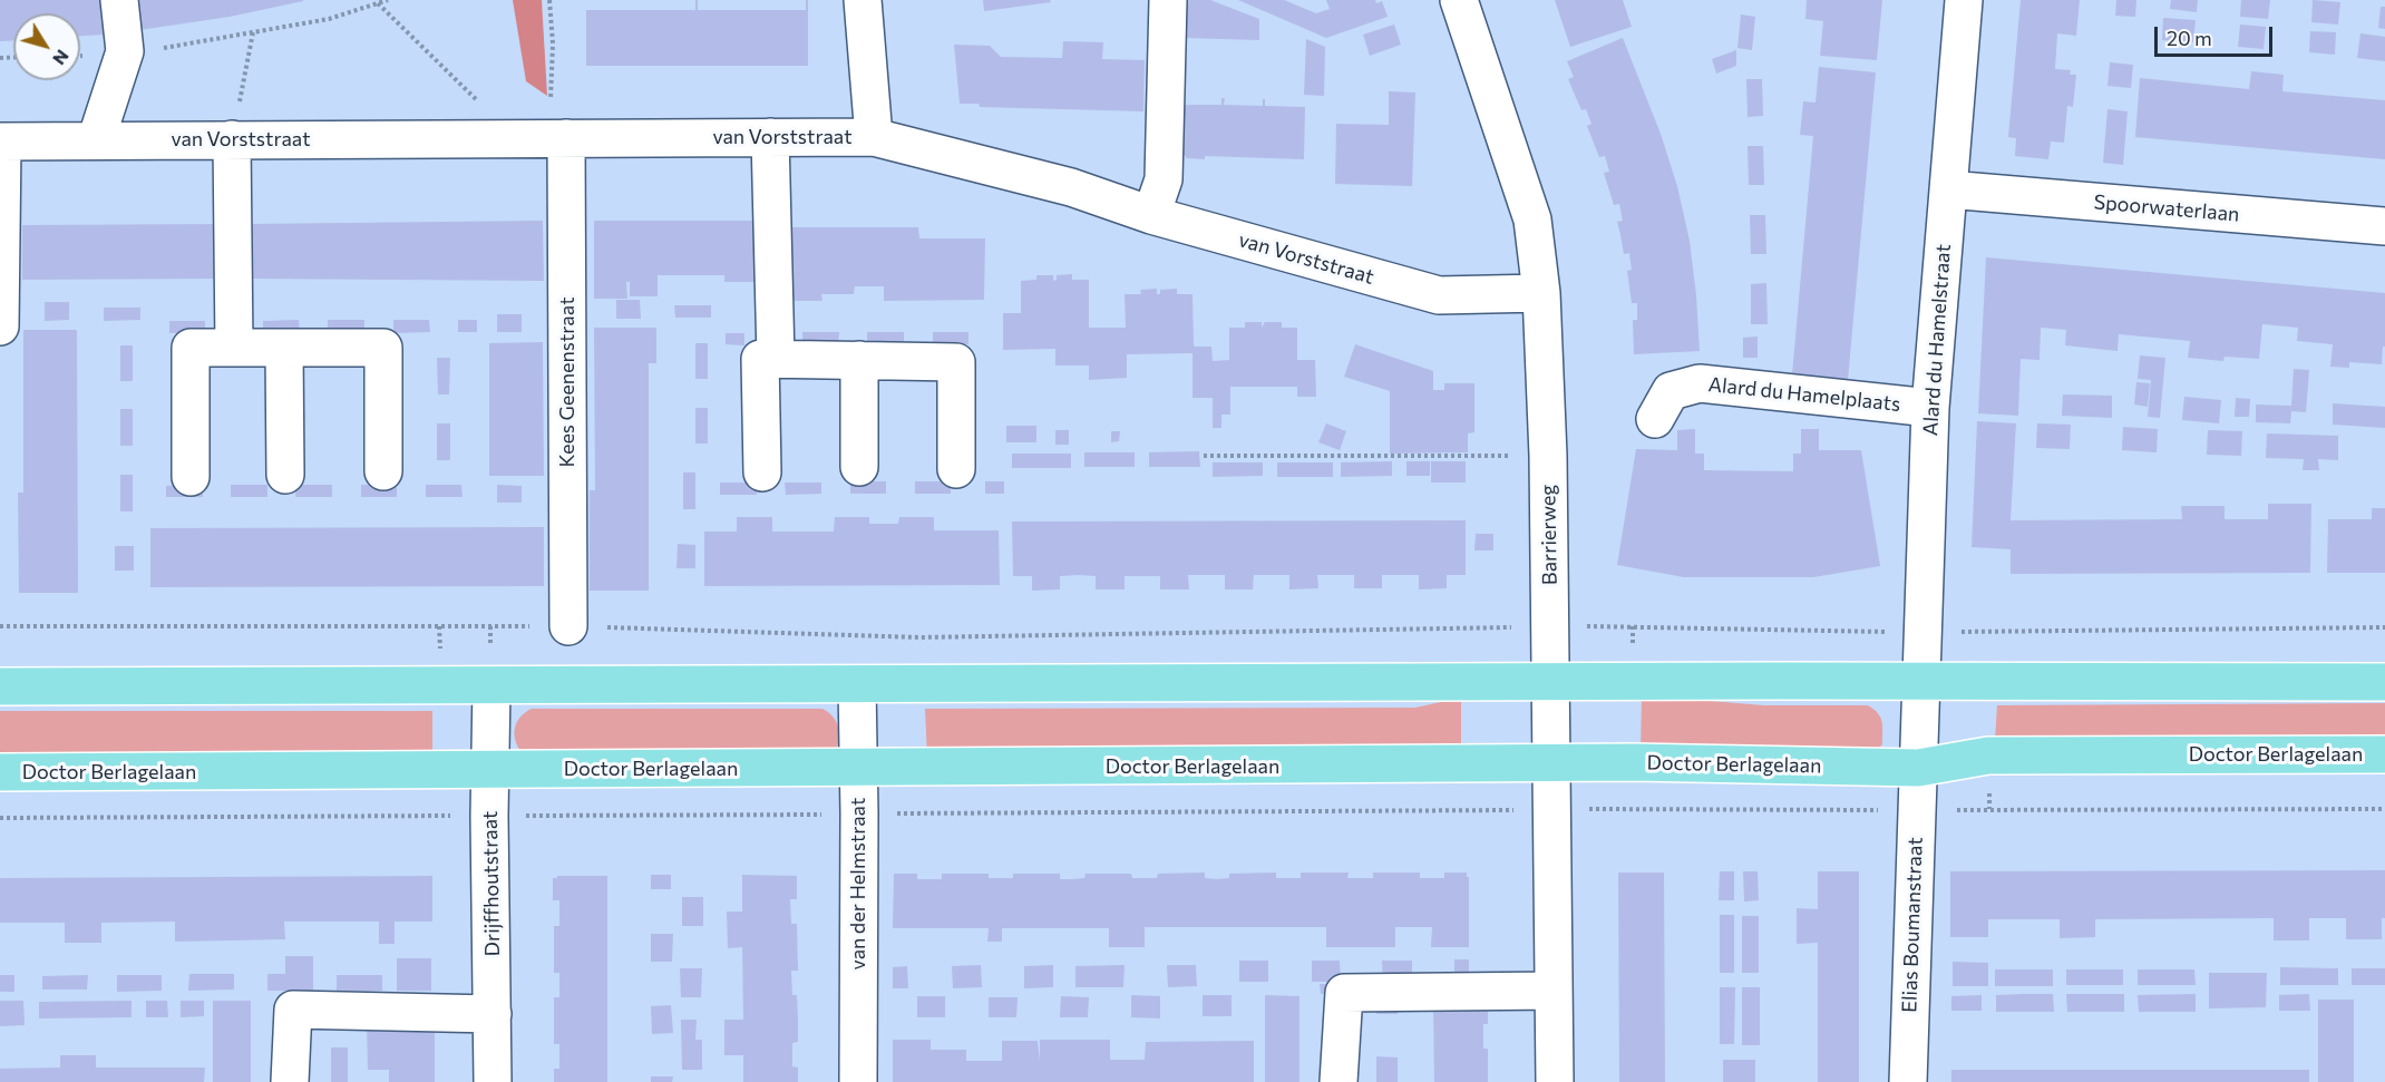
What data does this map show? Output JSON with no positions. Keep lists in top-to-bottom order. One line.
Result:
{"streets":{"main road":["Doctor Berlagelaan"],"street":["van Vorststraat","Spoorwaterlaan","Alard du Hamelstraat","Kees Geenenstraat","Alard du Hamelplaats","Barrierweg","Drijffhoutstraat","van der Helmstraat","Elias Boumanstraat"]},"crossings":[["van Vorststraat","Kees Geenenstraat"],["van Vorststraat","Barrierweg"],["Spoorwaterlaan","Alard du Hamelstraat"],["Alard du Hamelstraat","Alard du Hamelplaats"],["Alard du Hamelstraat","Elias Boumanstraat"],["Barrierweg","Doctor Berlagelaan"],["Doctor Berlagelaan","Drijffhoutstraat"],["Doctor Berlagelaan","van der Helmstraat"],["Doctor Berlagelaan","Elias Boumanstraat"]],"scale_bar":"20 m","north":"bottom right"}
